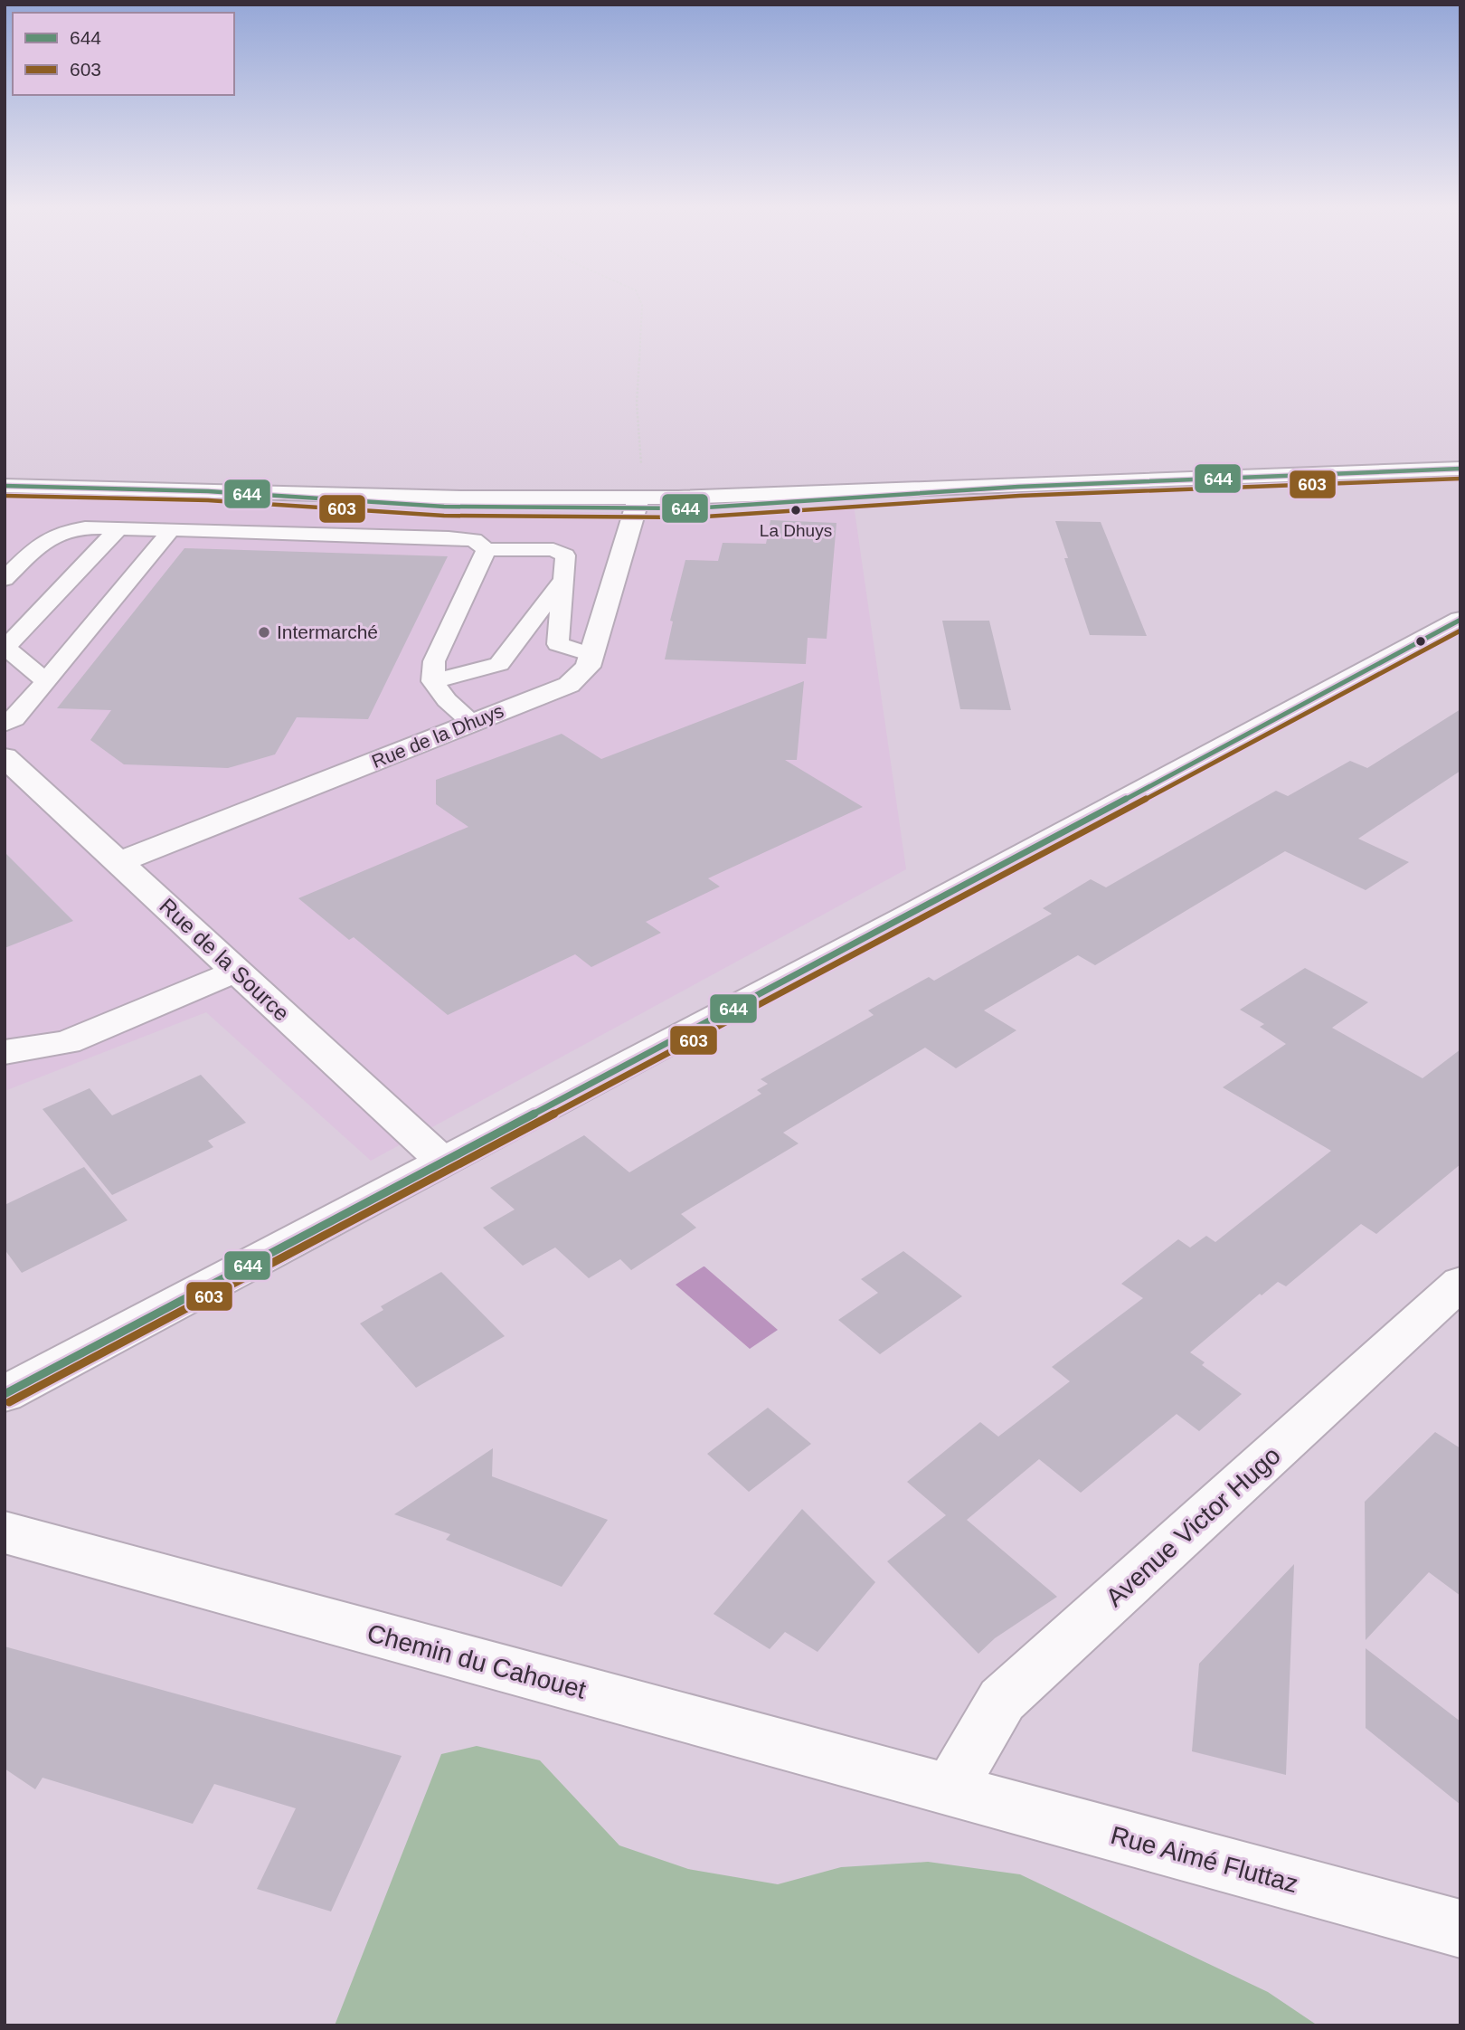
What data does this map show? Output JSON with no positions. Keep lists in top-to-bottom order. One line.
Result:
{"streets":{"street":["Rue de la Dhuys","Rue de la Source","Avenue Victor Hugo","Chemin du Cahouet","Rue Aimé Fluttaz"]},"crossings":[["Rue de la Dhuys","Rue de la Source"],["Avenue Victor Hugo","Chemin du Cahouet"],["Avenue Victor Hugo","Rue Aimé Fluttaz"],["Chemin du Cahouet","Rue Aimé Fluttaz"]],"places":["La Dhuys","Intermarché"],"lines":["transit line 644","transit line 603"],"legend":["644","603"]}
